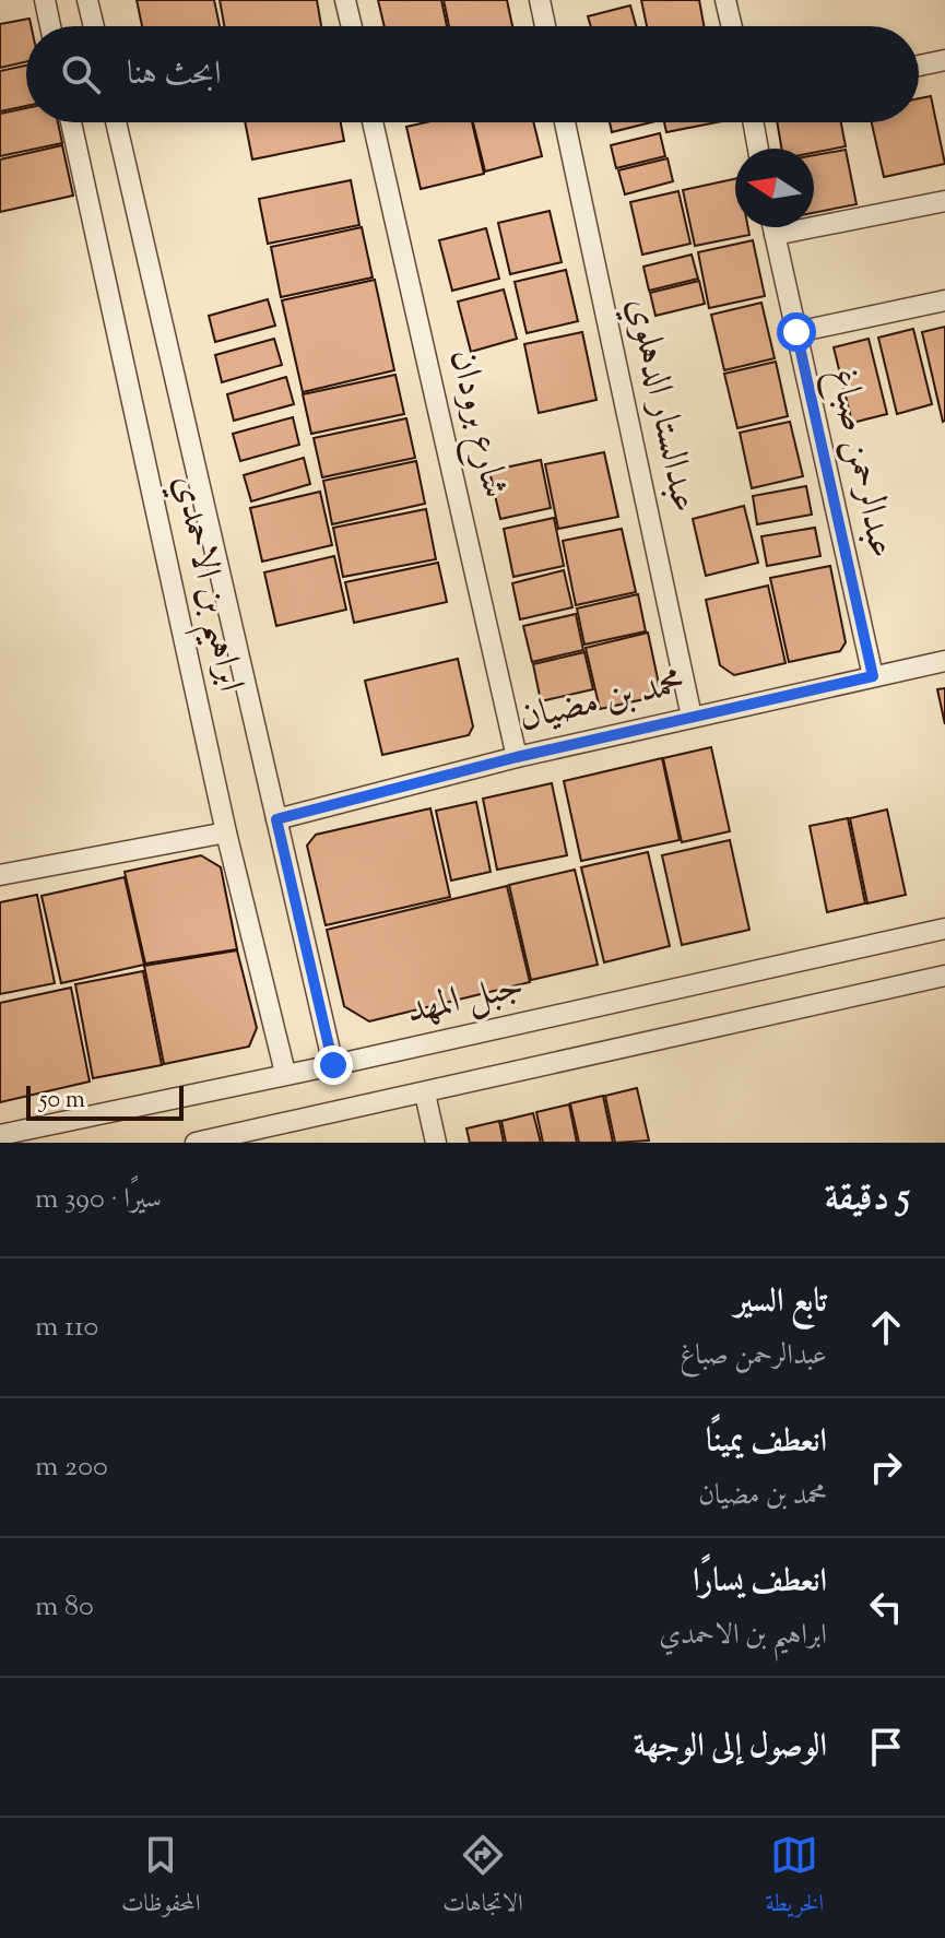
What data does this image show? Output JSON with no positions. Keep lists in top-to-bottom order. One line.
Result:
{"streets":{"street":["عبدالستار الدهلوي","شارع برودان","عبدالرحمن صباغ","ابراهيم بن الاحمدي","محمد بن مضيان","جبل المهد"]},"crossings":[["عبدالستار الدهلوي","محمد بن مضيان"],["شارع برودان","محمد بن مضيان"],["عبدالرحمن صباغ","محمد بن مضيان"],["ابراهيم بن الاحمدي","محمد بن مضيان"],["ابراهيم بن الاحمدي","جبل المهد"]],"scale_bar":"50 m","north":"left","page":{"search":"ابحث هنا","scale":"50 m","heading":["5 دقيقة","سيرًا · 390 m"],"list":[["تابع السير","عبدالرحمن صباغ","110 m"],["انعطف يمينًا","محمد بن مضيان","200 m"],["انعطف يسارًا","ابراهيم بن الاحمدي","80 m"],"الوصول إلى الوجهة"],"nav":["الخريطة","الاتجاهات","المحفوظات"]}}
